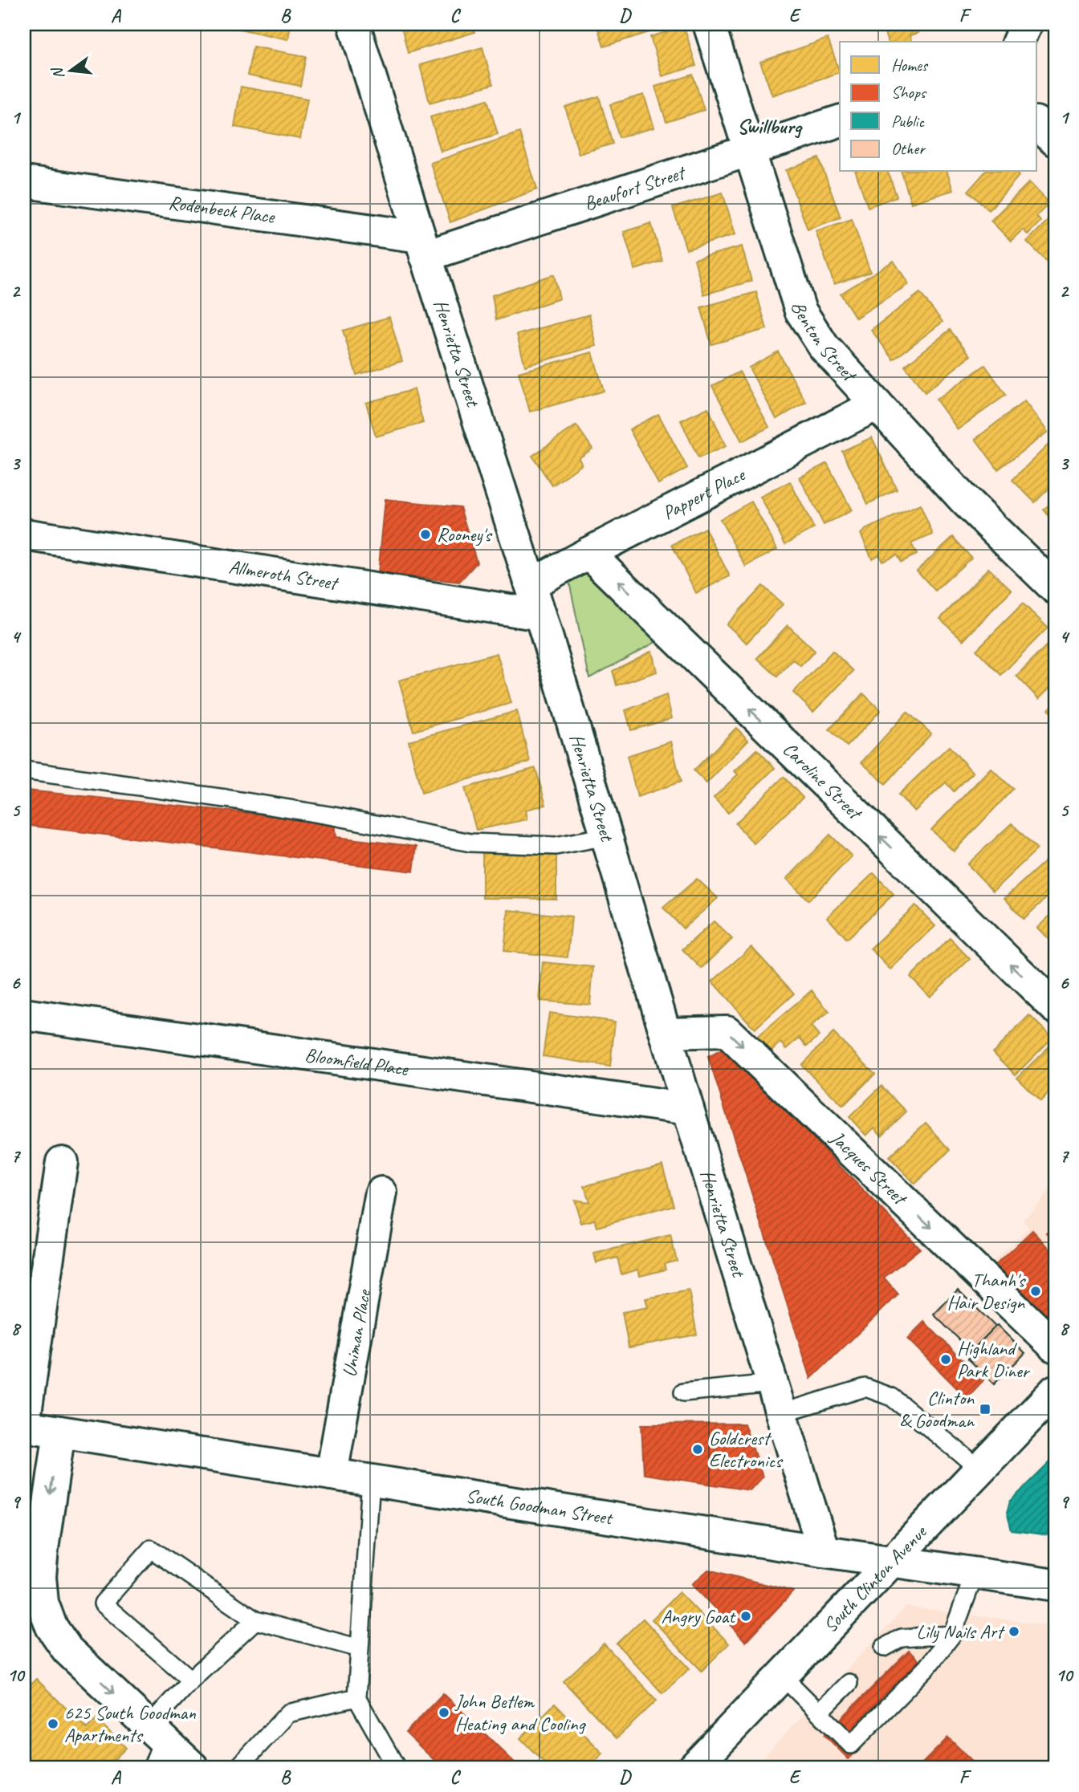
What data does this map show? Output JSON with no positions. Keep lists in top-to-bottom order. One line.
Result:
{"streets":{"street":["Beaufort Street","Rodenbeck Place","Benton Street","Henrietta Street","Pappert Place","Allmeroth Street","Caroline Street","Bloomfield Place","Jacques Street","Uniman Place","South Goodman Street","South Clinton Avenue"]},"crossings":[["Beaufort Street","Rodenbeck Place"],["Beaufort Street","Benton Street"],["Beaufort Street","Henrietta Street"],["Rodenbeck Place","Henrietta Street"],["Benton Street","Pappert Place"],["Henrietta Street","Pappert Place"],["Henrietta Street","Allmeroth Street"],["Henrietta Street","Bloomfield Place"],["Henrietta Street","Jacques Street"],["Henrietta Street","South Goodman Street"],["Pappert Place","Caroline Street"],["Uniman Place","South Goodman Street"],["South Goodman Street","South Clinton Avenue"]],"one_way":["Caroline Street","Jacques Street"],"districts":["Swillburg"],"places":{"other":["Rooney's","Thanh's Hair Design","Highland Park Diner","Goldcrest Electronics","Angry Goat","Lily Nails Art","John Betlem Heating and Cooling","625 South Goodman Apartments"],"transit":["Clinton & Goodman"]},"legend":["Homes","Shops","Public","Other"],"north":"left","grid":{"columns":["A","B","C","D","E","F"],"rows":["1","2","3","4","5","6","7","8","9","10"]}}
